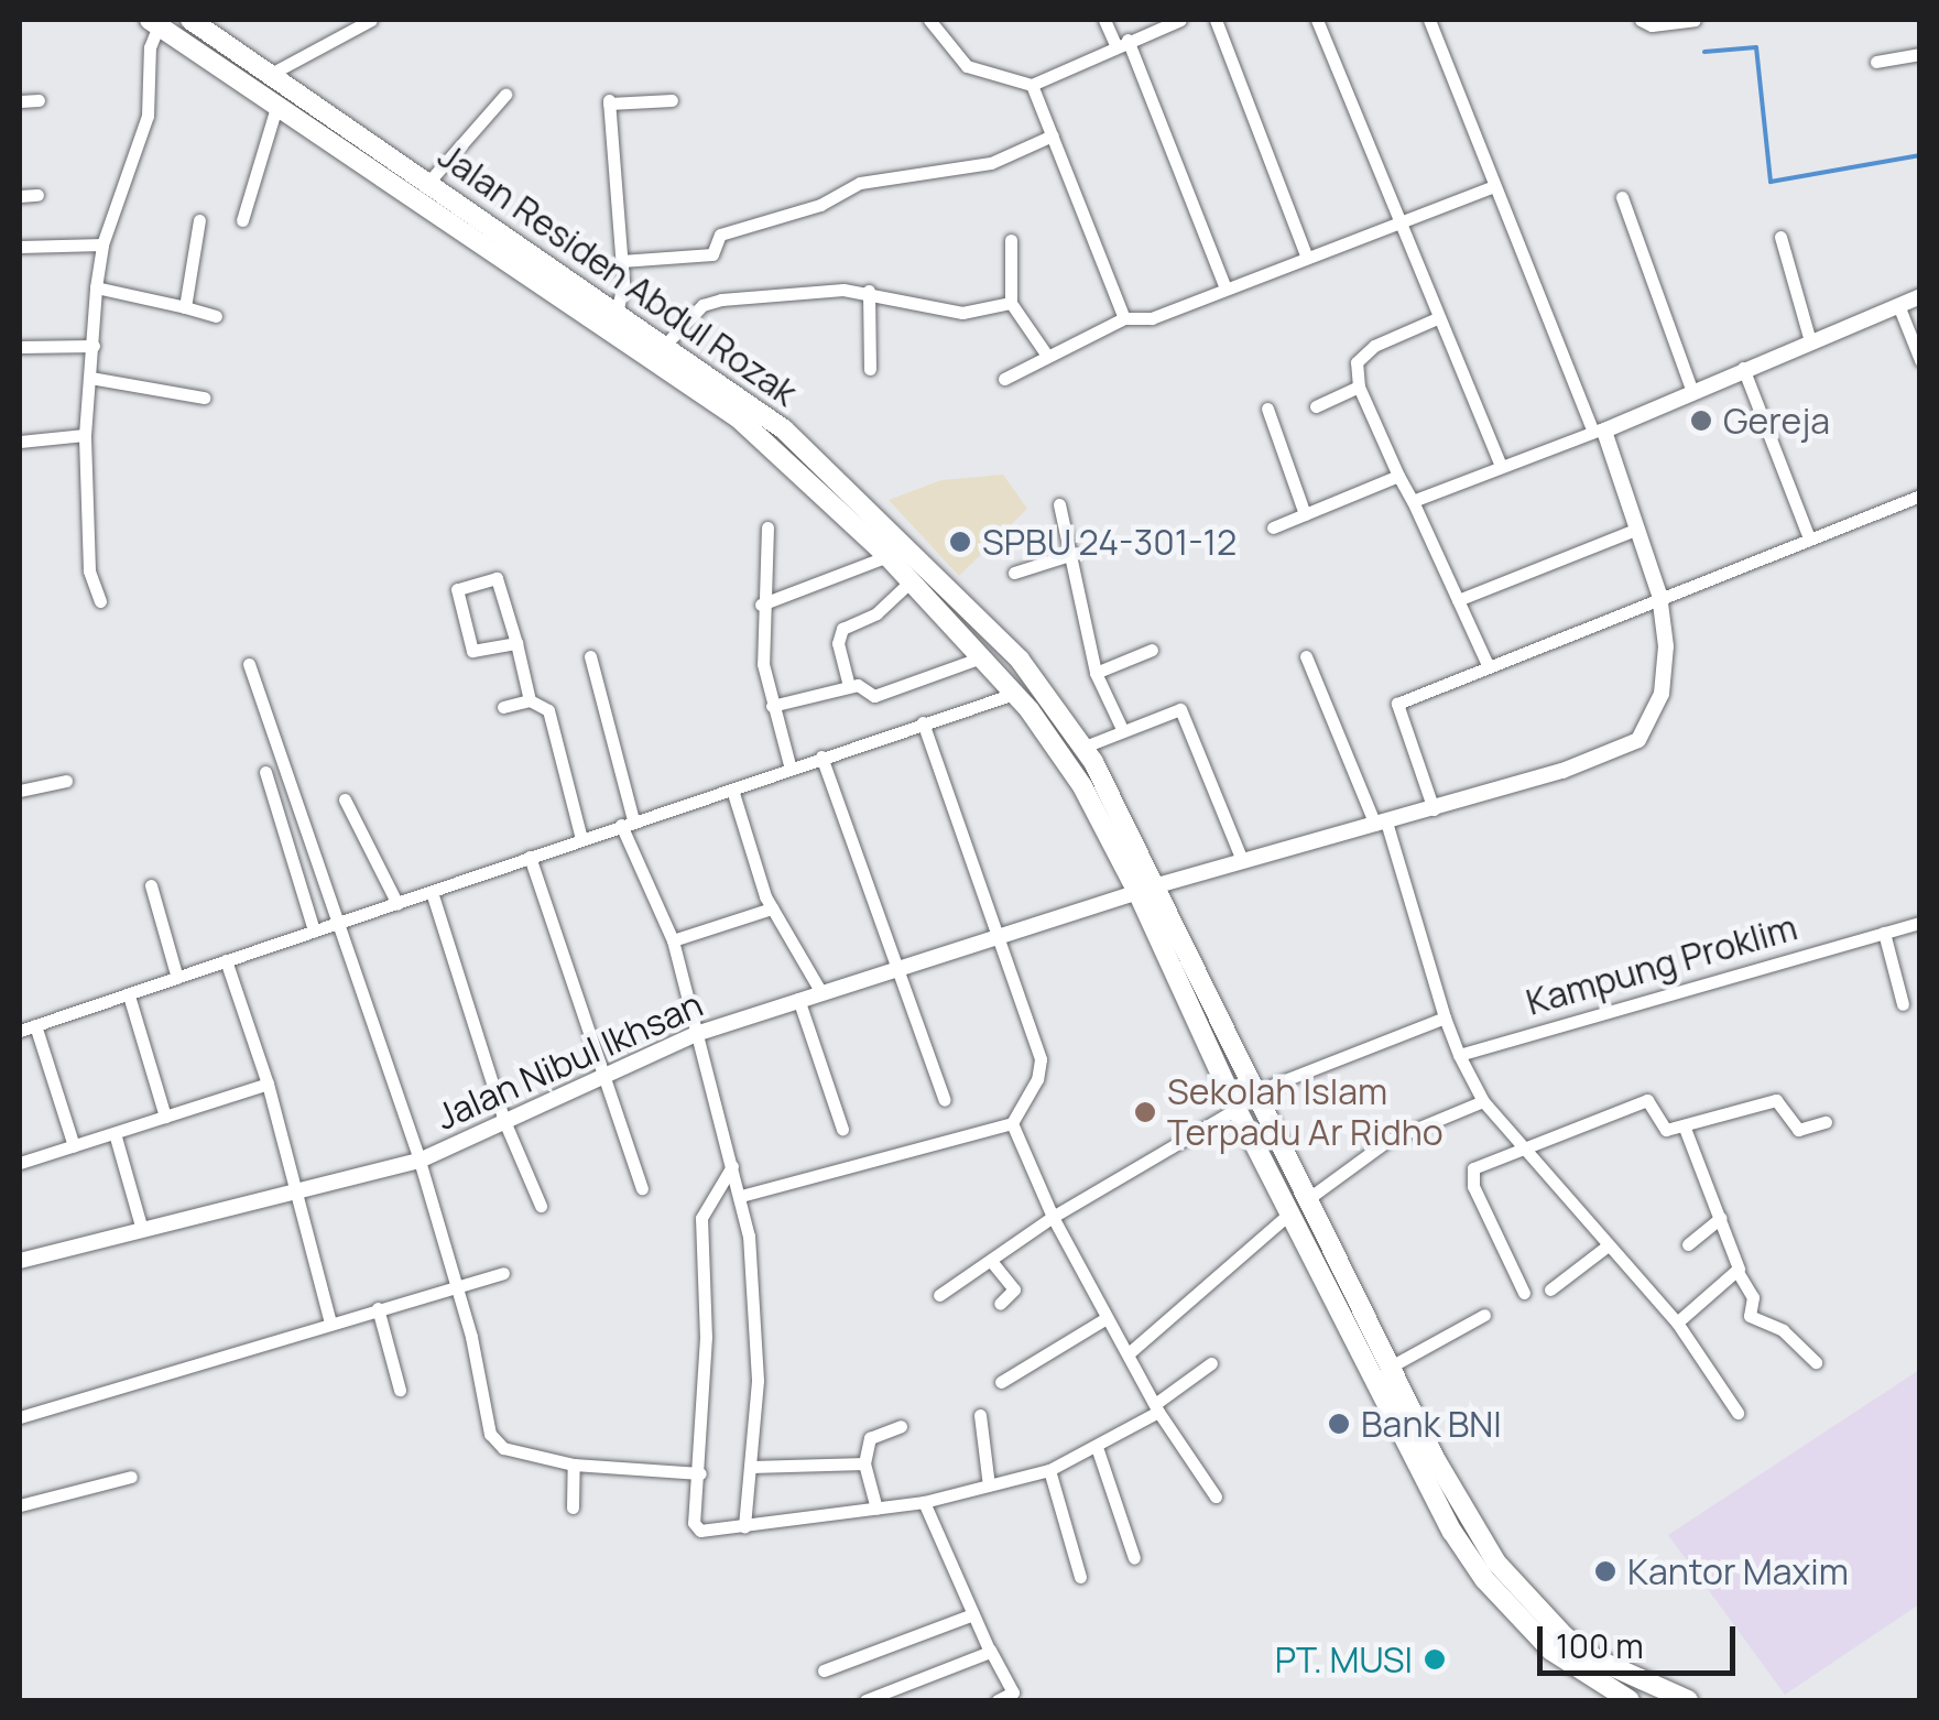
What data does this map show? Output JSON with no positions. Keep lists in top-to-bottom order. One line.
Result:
{"streets":{"highway":["Jalan Residen Abdul Rozak"],"street":["Kampung Proklim","Jalan Nibul Ikhsan"]},"crossings":[["Jalan Residen Abdul Rozak","Jalan Nibul Ikhsan"]],"places":["Gereja","SPBU 24-301-12","Sekolah Islam Terpadu Ar Ridho","Bank BNI","Kantor Maxim","PT. MUSI"],"scale_bar":"100 m"}
